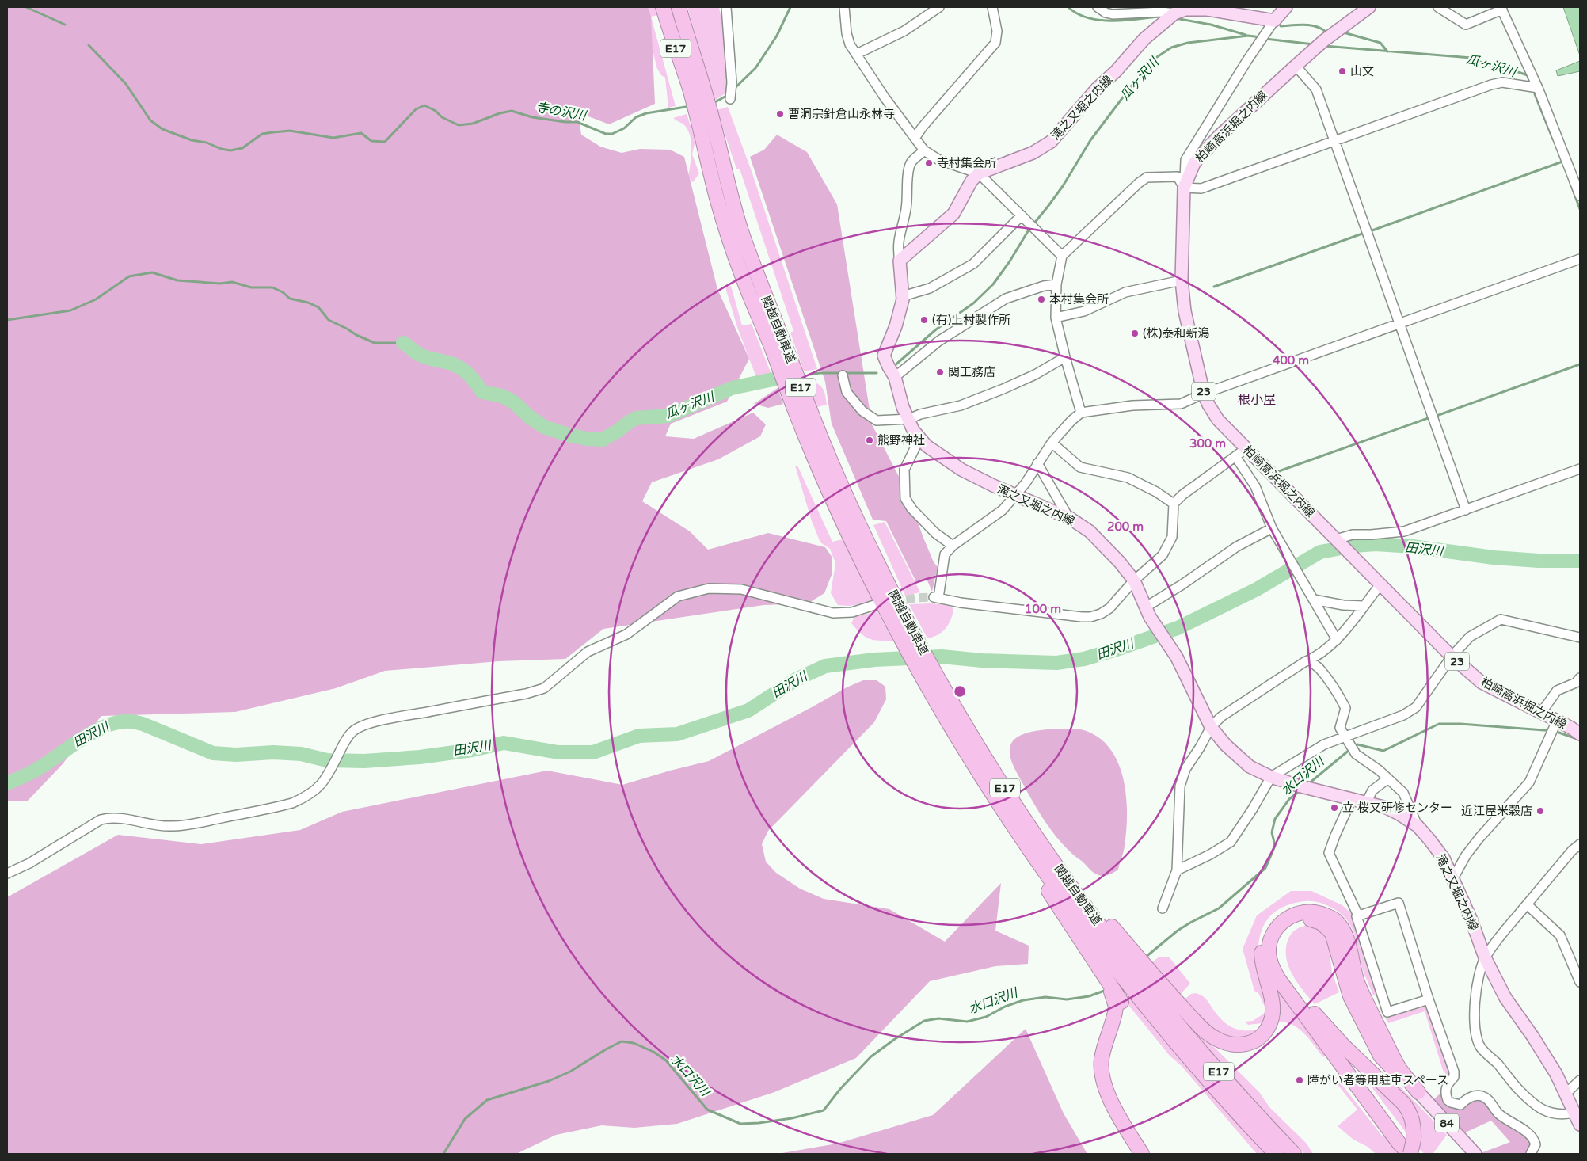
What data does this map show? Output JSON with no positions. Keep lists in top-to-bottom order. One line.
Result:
{"streets":{"highway":["E17","関越自動車道"],"main road":["滝之又堀之内線","柏崎高浜堀之内線","23","84"]},"districts":["根小屋"],"water":["瓜ヶ沢川","寺の沢川","田沢川","水口沢川"],"places":["山文","曹洞宗針倉山永林寺","寺村集会所","本村集会所","(有)上村製作所","(株)泰和新潟","関工務店","熊野神社","立 桜又研修センター","近江屋米穀店","障がい者等用駐車スペース"],"rings":["400 m","300 m","200 m","100 m"]}
